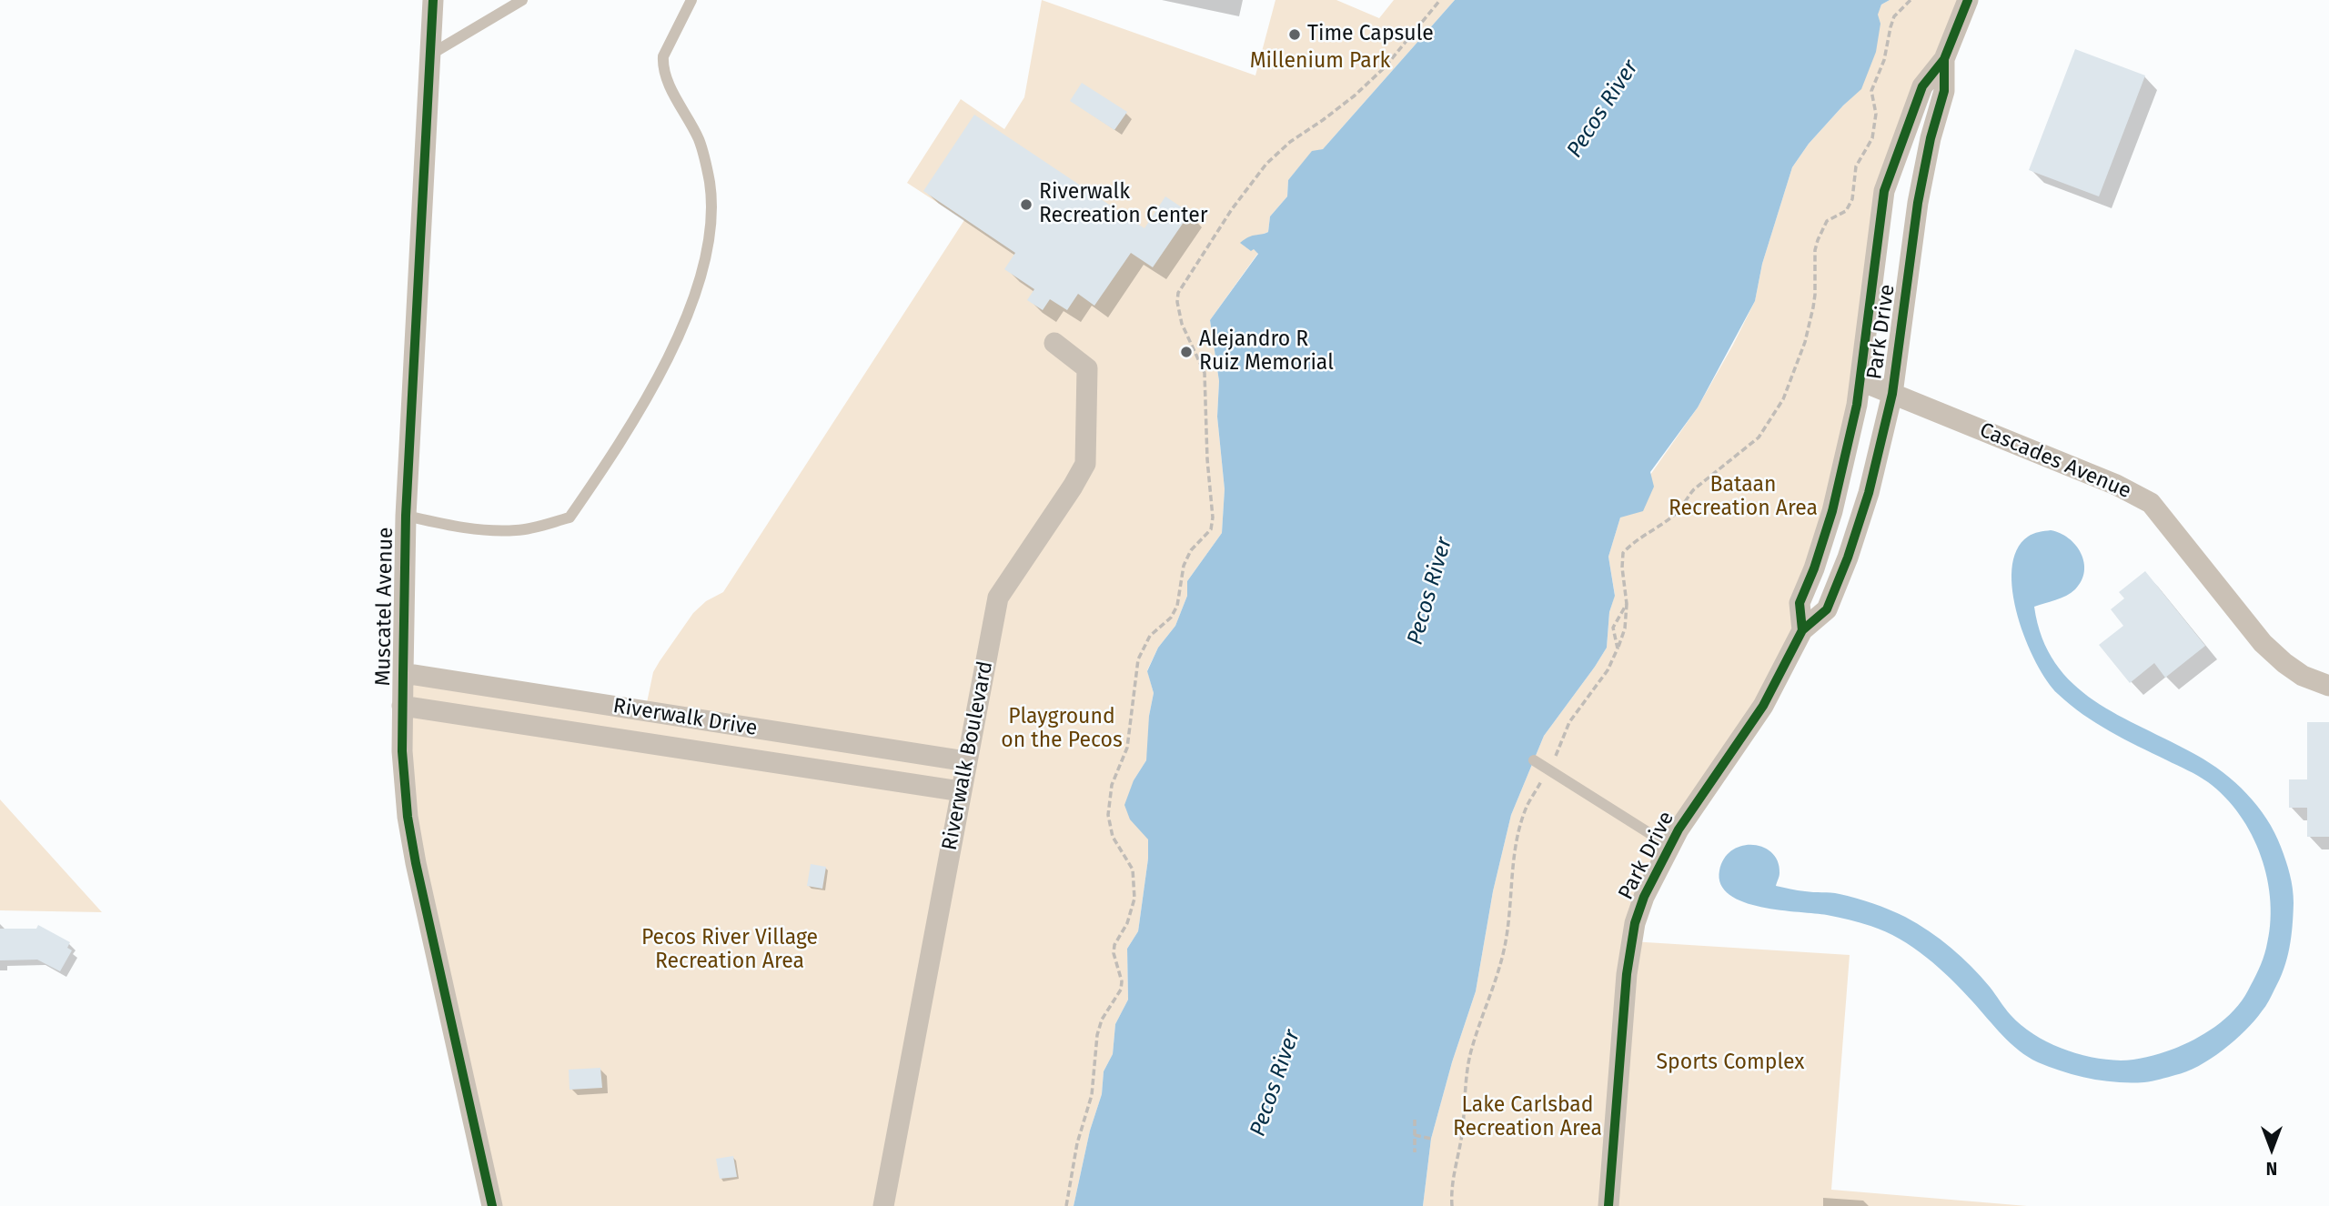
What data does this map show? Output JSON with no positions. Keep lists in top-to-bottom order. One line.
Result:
{"streets":{"street":["Park Drive","Cascades Avenue","Muscatel Avenue","Riverwalk Drive","Riverwalk Boulevard"]},"crossings":[["Park Drive","Cascades Avenue"],["Muscatel Avenue","Riverwalk Drive"],["Riverwalk Drive","Riverwalk Boulevard"]],"water":["Pecos River"],"parks":["Millenium Park","Bataan Recreation Area","Playground on the Pecos","Pecos River Village Recreation Area","Sports Complex","Lake Carlsbad Recreation Area"],"places":["Time Capsule","Riverwalk Recreation Center","Alejandro R Ruiz Memorial"],"north":"bottom"}
